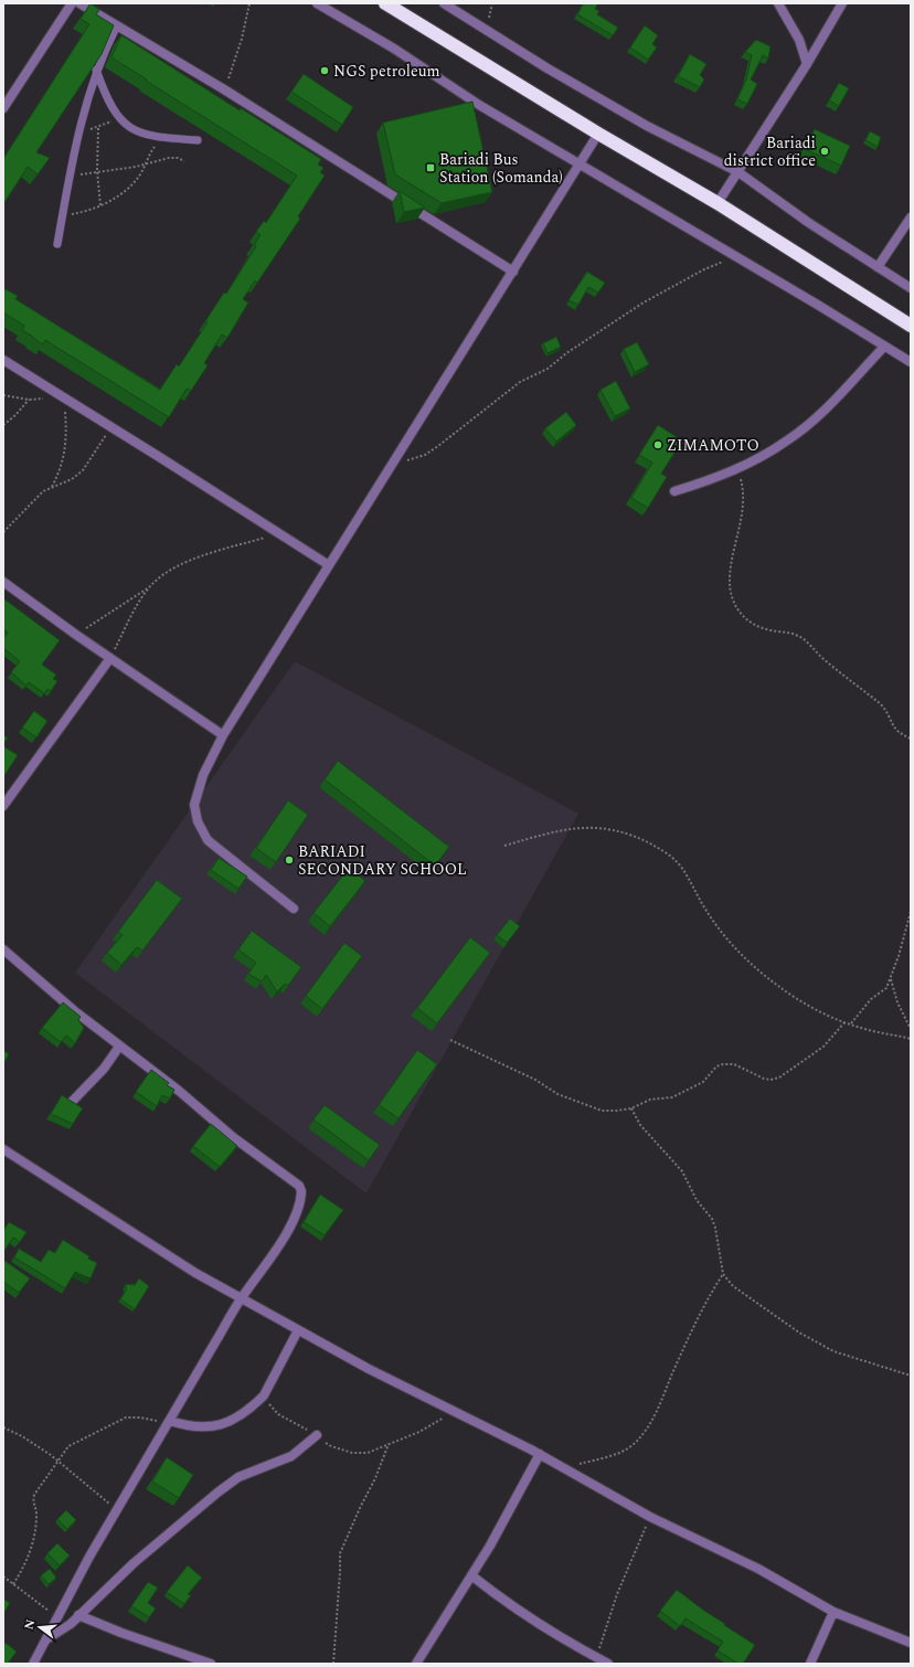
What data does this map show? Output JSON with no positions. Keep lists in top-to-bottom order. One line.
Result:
{"places":{"other":["NGS petroleum","Bariadi district office","ZIMAMOTO","BARIADI SECONDARY SCHOOL"],"transit":["Bariadi Bus Station (Somanda)"]},"north":"left"}
